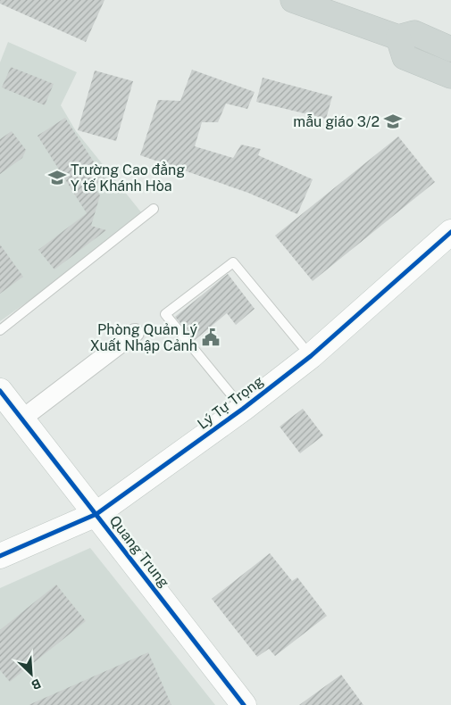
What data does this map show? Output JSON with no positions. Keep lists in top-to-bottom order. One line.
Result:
{"streets":{"street":["Lý Tự Trọng","Quang Trung"]},"crossings":[["Lý Tự Trọng","Quang Trung"]],"places":{"school or university":["mẫu giáo 3/2","Trường Cao đẳng Y tế Khánh Hòa"],"public building":["Phòng Quản Lý Xuất Nhập Cảnh"]},"north":"bottom right"}
